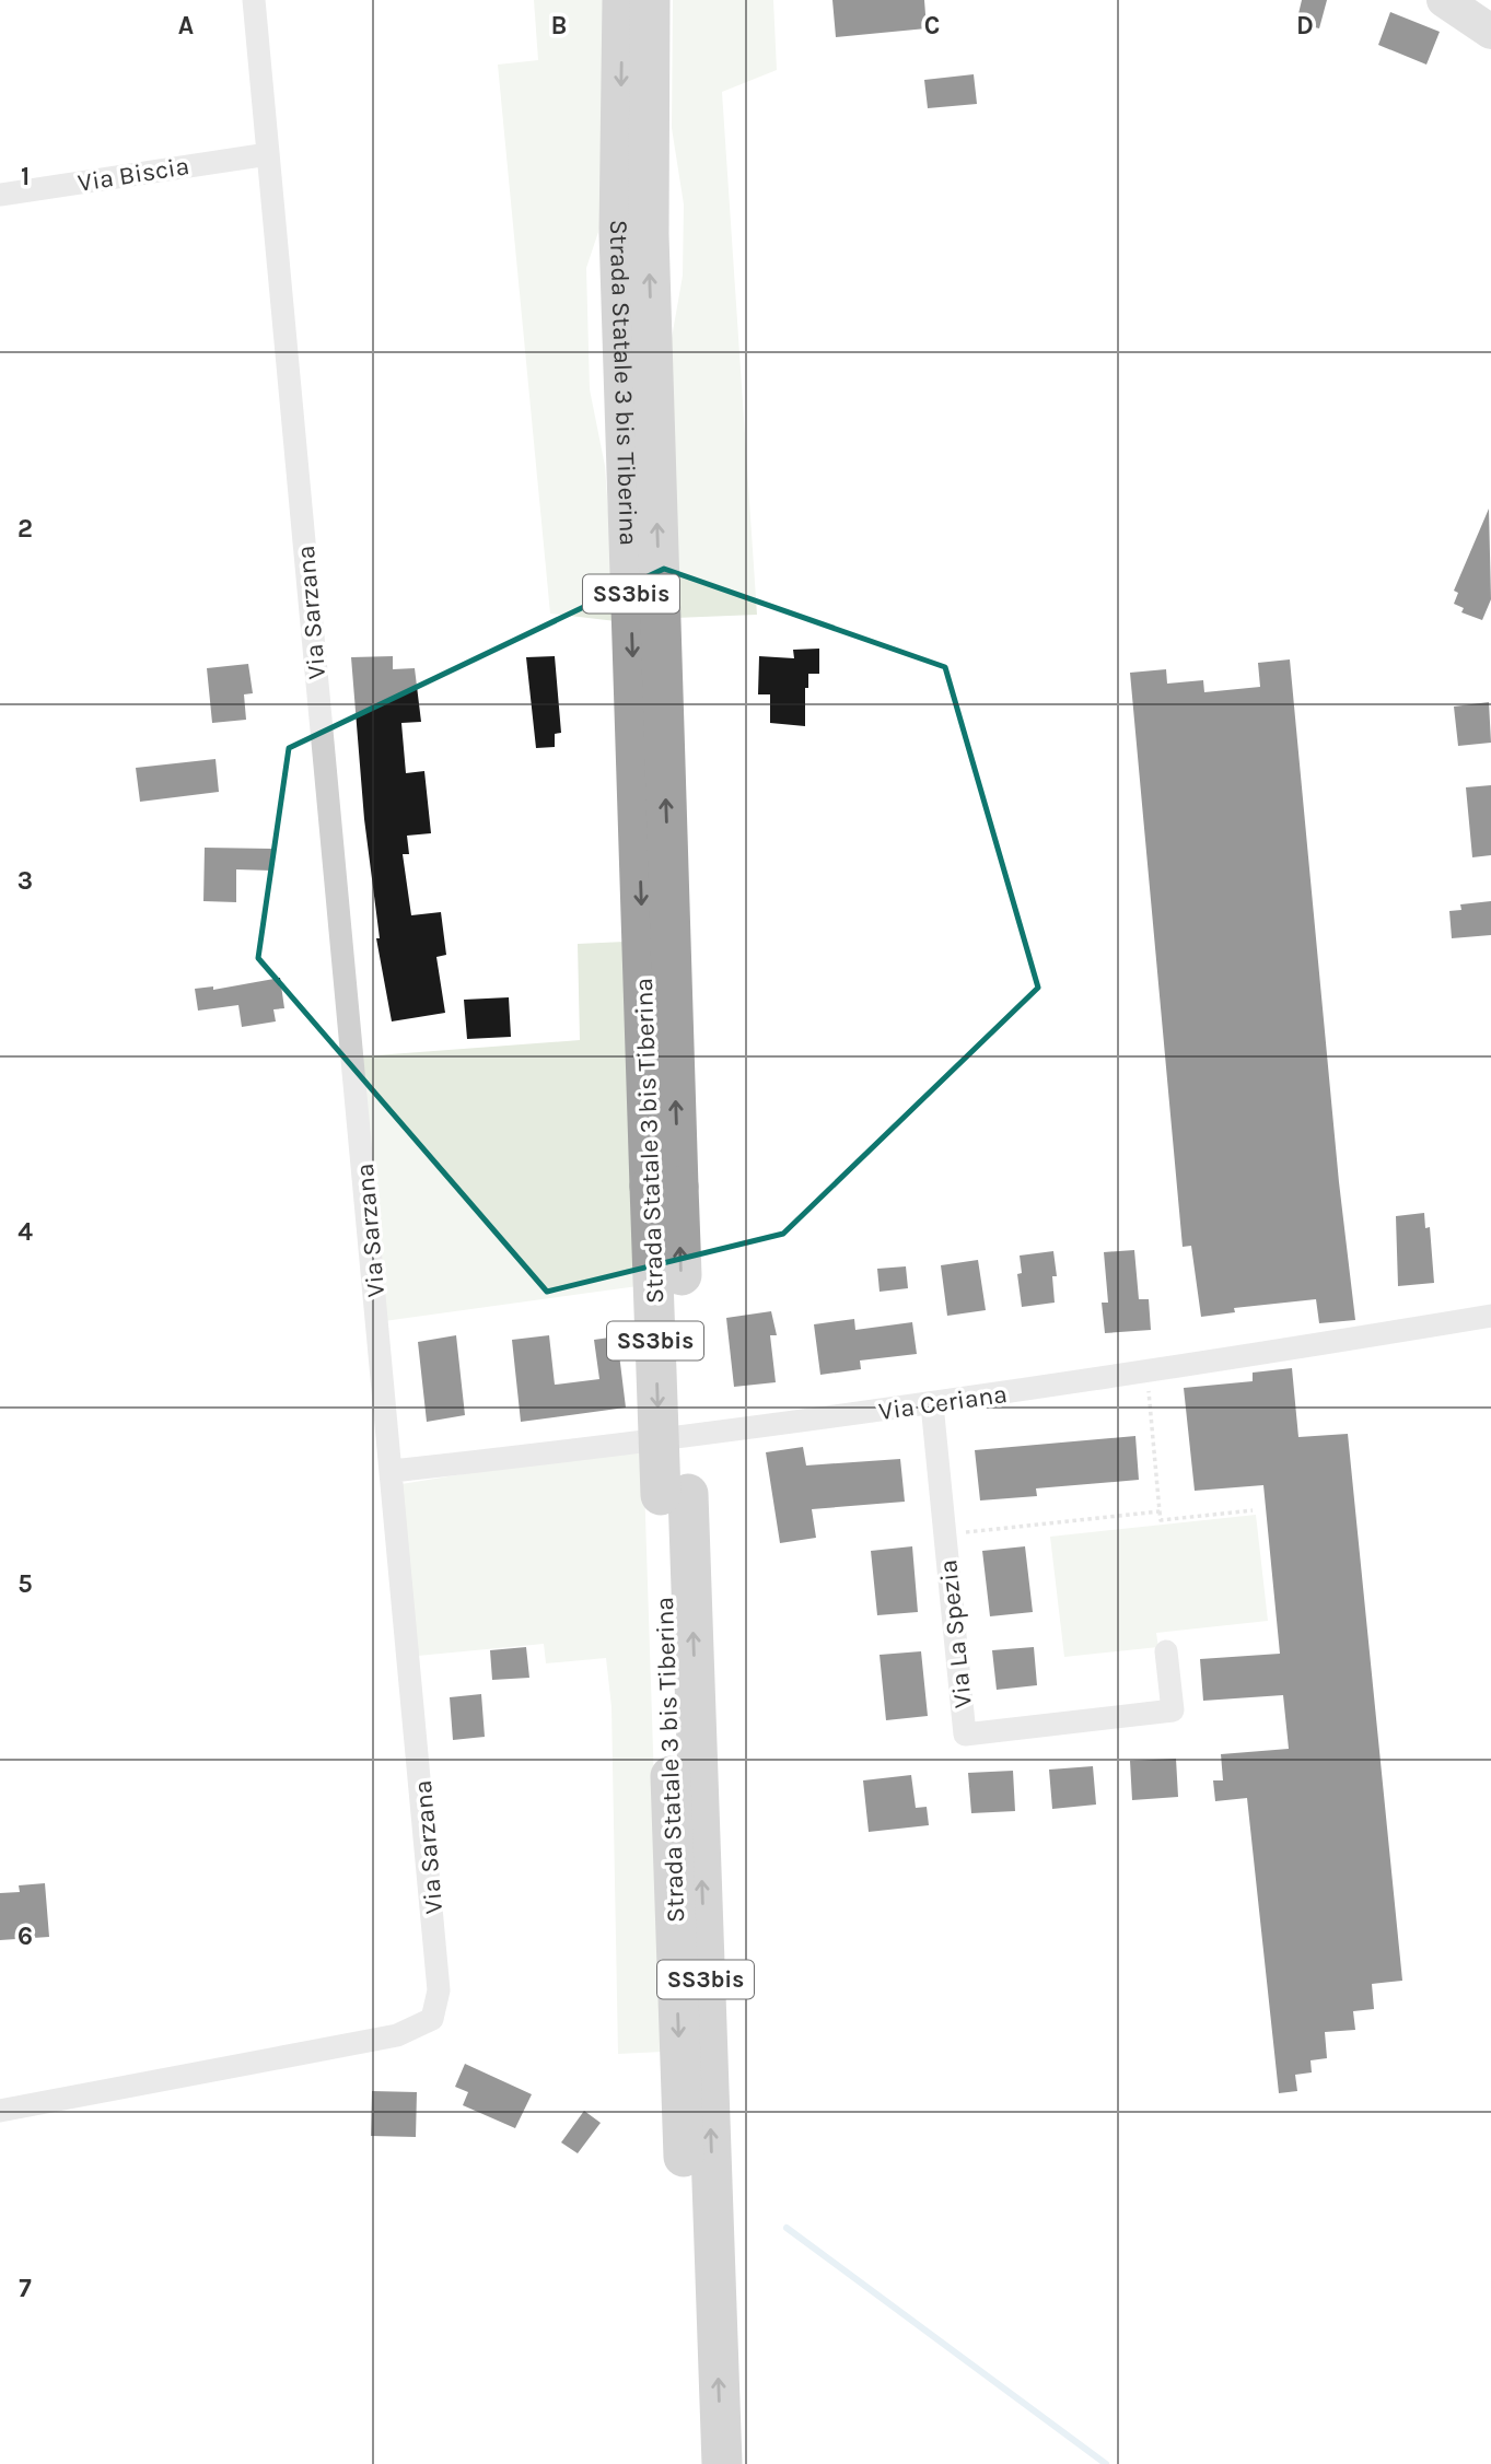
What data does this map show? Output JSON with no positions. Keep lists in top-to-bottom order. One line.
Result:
{"streets":{"highway":["Strada Statale 3 bis Tiberina","SS3bis"],"street":["Via Biscia","Via Sarzana","Via Ceriana","Via La Spezia"]},"crossings":[["Via Biscia","Via Sarzana"],["Via Sarzana","Via Ceriana"],["Via Ceriana","Via La Spezia"]],"grid":{"columns":["A","B","C","D"],"rows":["1","2","3","4","5","6","7"]}}
